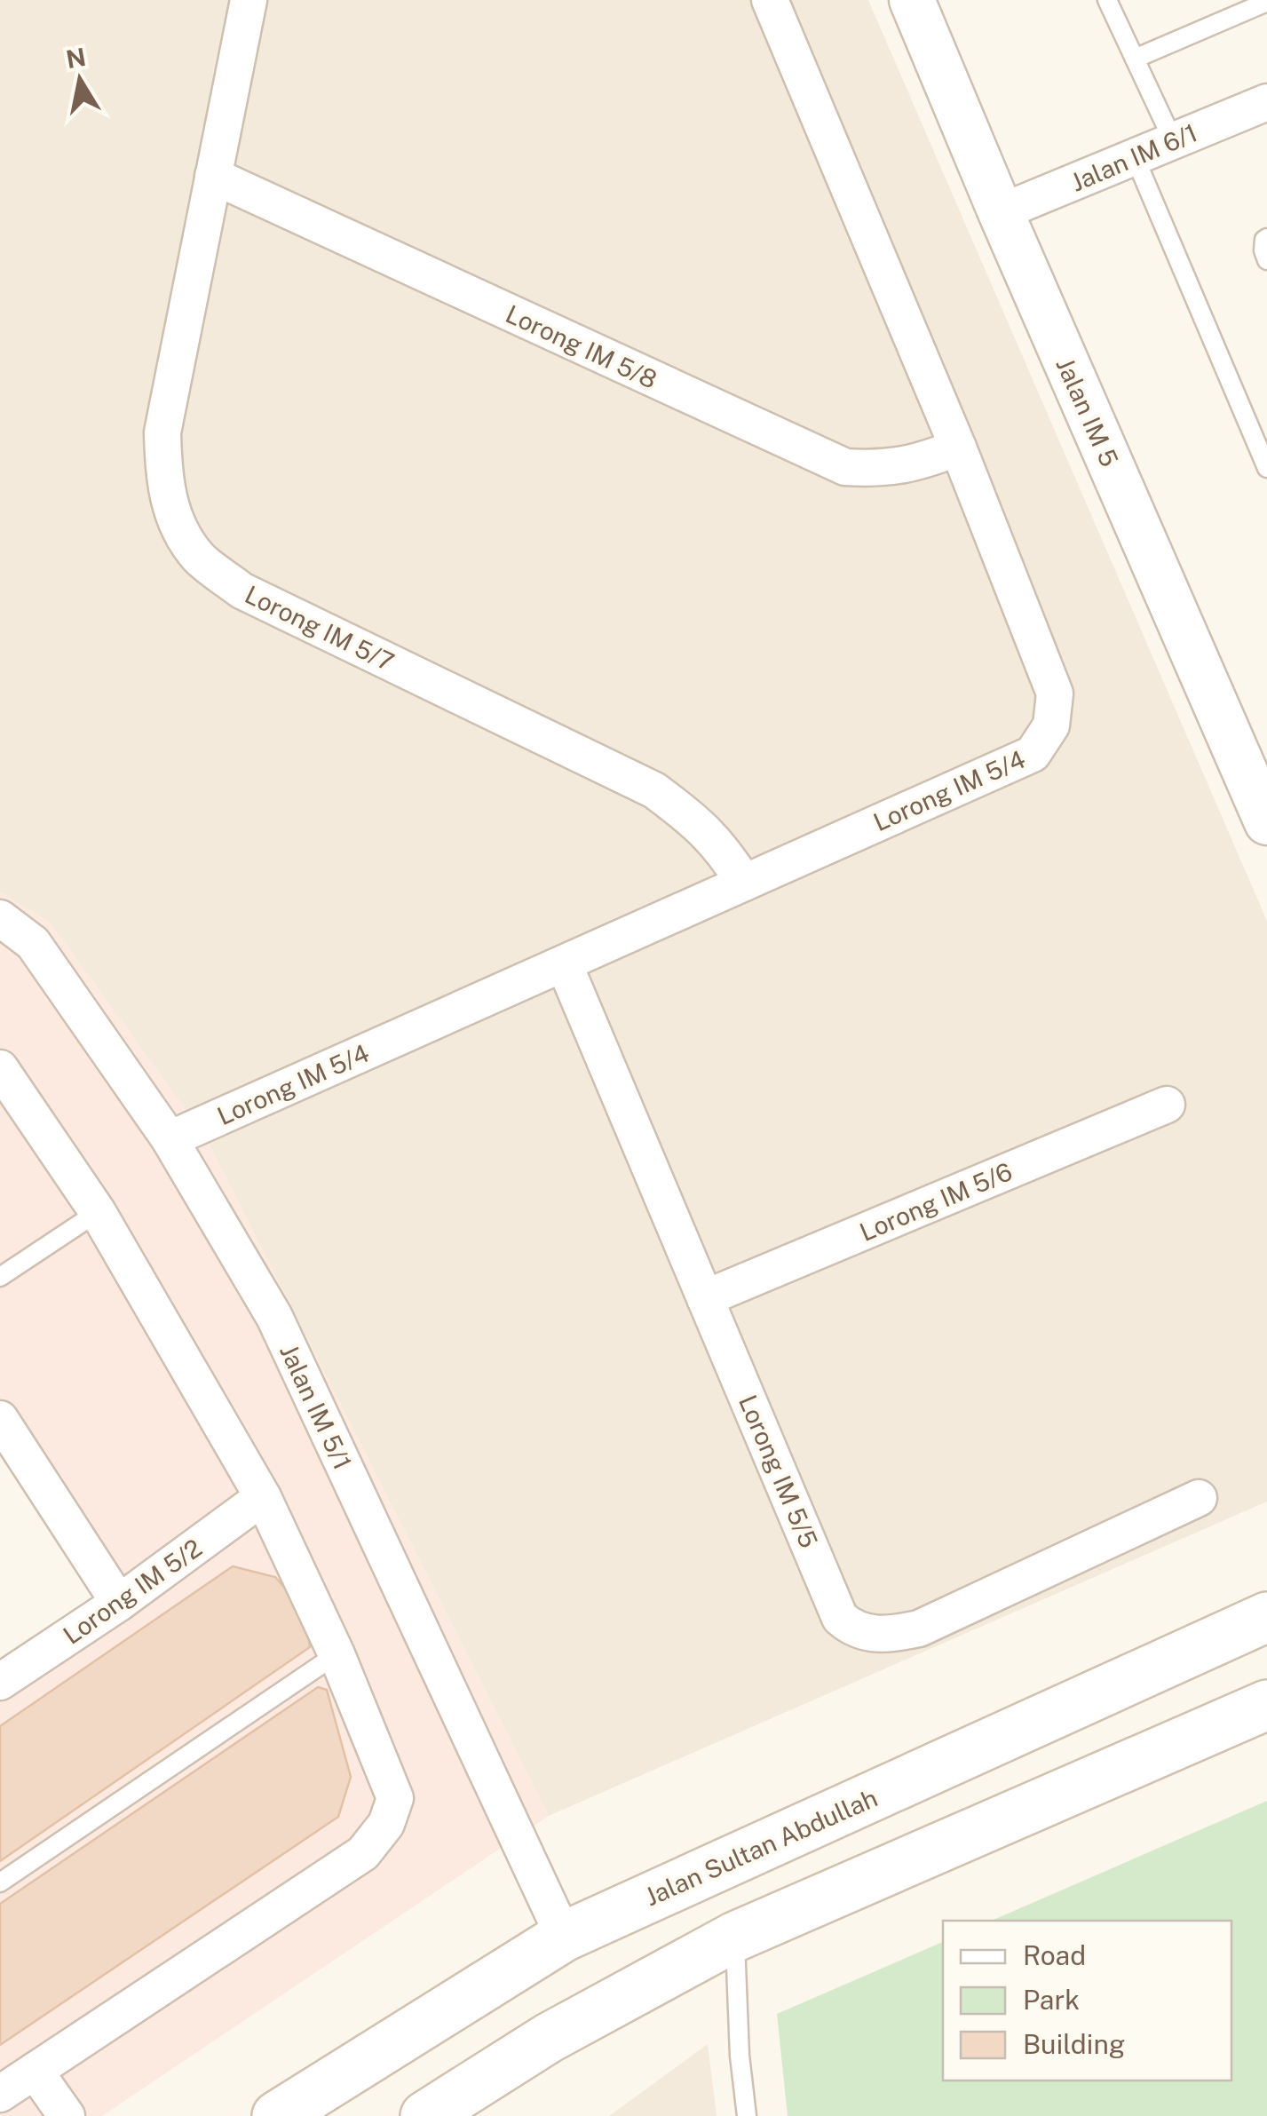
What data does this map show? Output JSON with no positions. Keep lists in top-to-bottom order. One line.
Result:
{"streets":{"main road":["Jalan Sultan Abdullah"],"street":["Jalan IM 6/1","Lorong IM 5/8","Jalan IM 5","Lorong IM 5/7","Lorong IM 5/4","Lorong IM 5/6","Jalan IM 5/1","Lorong IM 5/5","Lorong IM 5/2"]},"crossings":[["Jalan IM 6/1","Jalan IM 5"],["Lorong IM 5/8","Lorong IM 5/7"],["Lorong IM 5/8","Lorong IM 5/4"],["Lorong IM 5/7","Lorong IM 5/4"],["Lorong IM 5/4","Jalan IM 5/1"],["Lorong IM 5/4","Lorong IM 5/5"],["Lorong IM 5/6","Lorong IM 5/5"],["Jalan IM 5/1","Jalan Sultan Abdullah"]],"legend":["Road","Park","Building"],"north":"top"}
